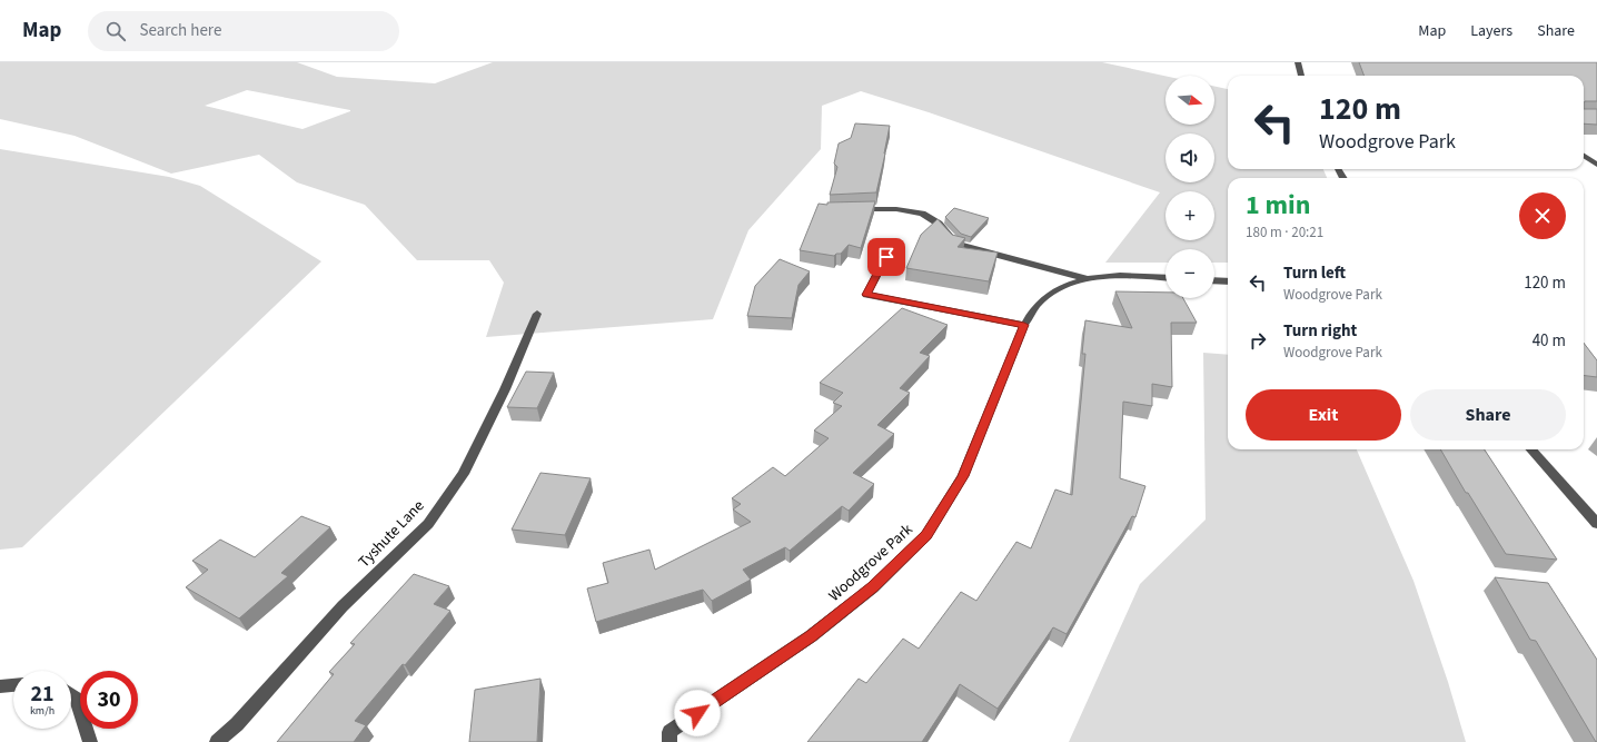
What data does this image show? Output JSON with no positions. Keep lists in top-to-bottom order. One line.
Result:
{"streets":{"street":["Tyshute Lane","Woodgrove Park"]},"north":"right","page":{"header":"Map","search":"Search here","nav":["Map","Layers","Share"],"map_buttons":["+","−"],"turn":["120 m","Woodgrove Park"],"heading":["1 min","180 m · 20:21"],"list":[{"name":"Turn left","note":"Woodgrove Park","value":"120 m"},{"name":"Turn right","note":"Woodgrove Park","value":"40 m"}],"buttons":["Exit","Share"],"speed":"21 km/h","limit":"30"}}
